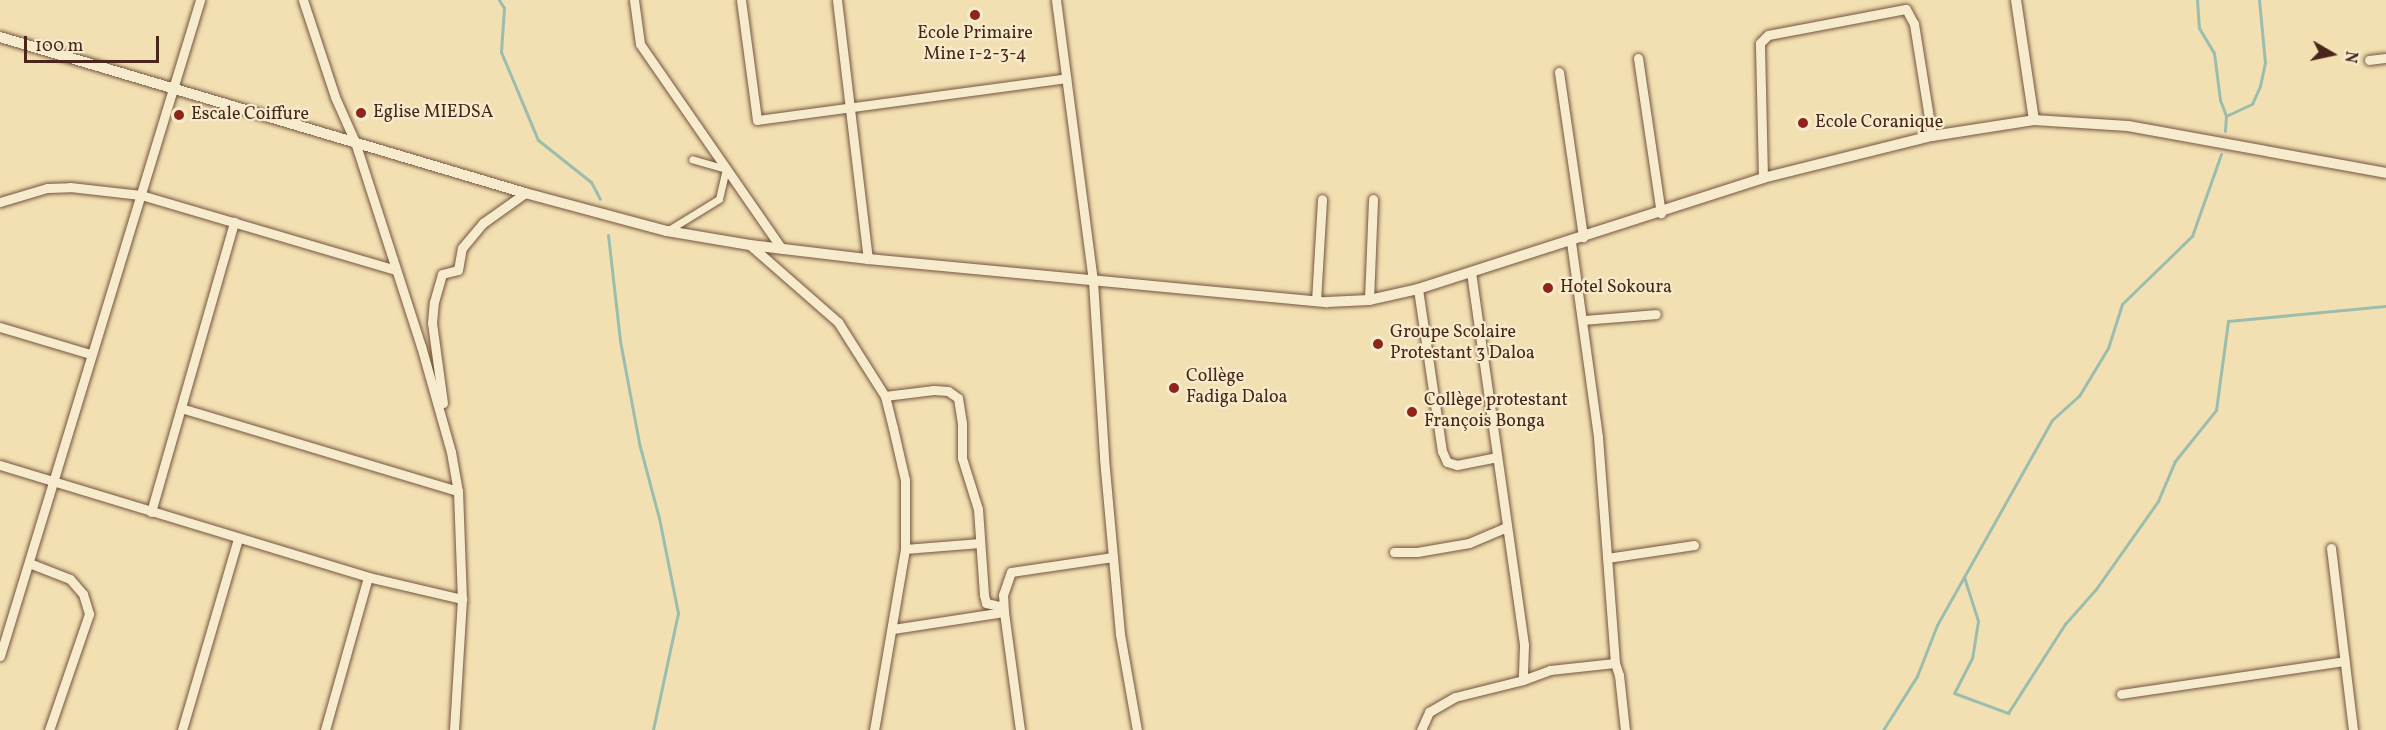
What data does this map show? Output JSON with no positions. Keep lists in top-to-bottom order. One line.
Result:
{"places":["Ecole Primaire Mine 1-2-3-4","Eglise MIEDSA","Escale Coiffure","Ecole Coranique","Hotel Sokoura","Groupe Scolaire Protestant 3 Daloa","Collège Fadiga Daloa","Collège protestant François Bonga"],"scale_bar":"100 m","north":"right"}
